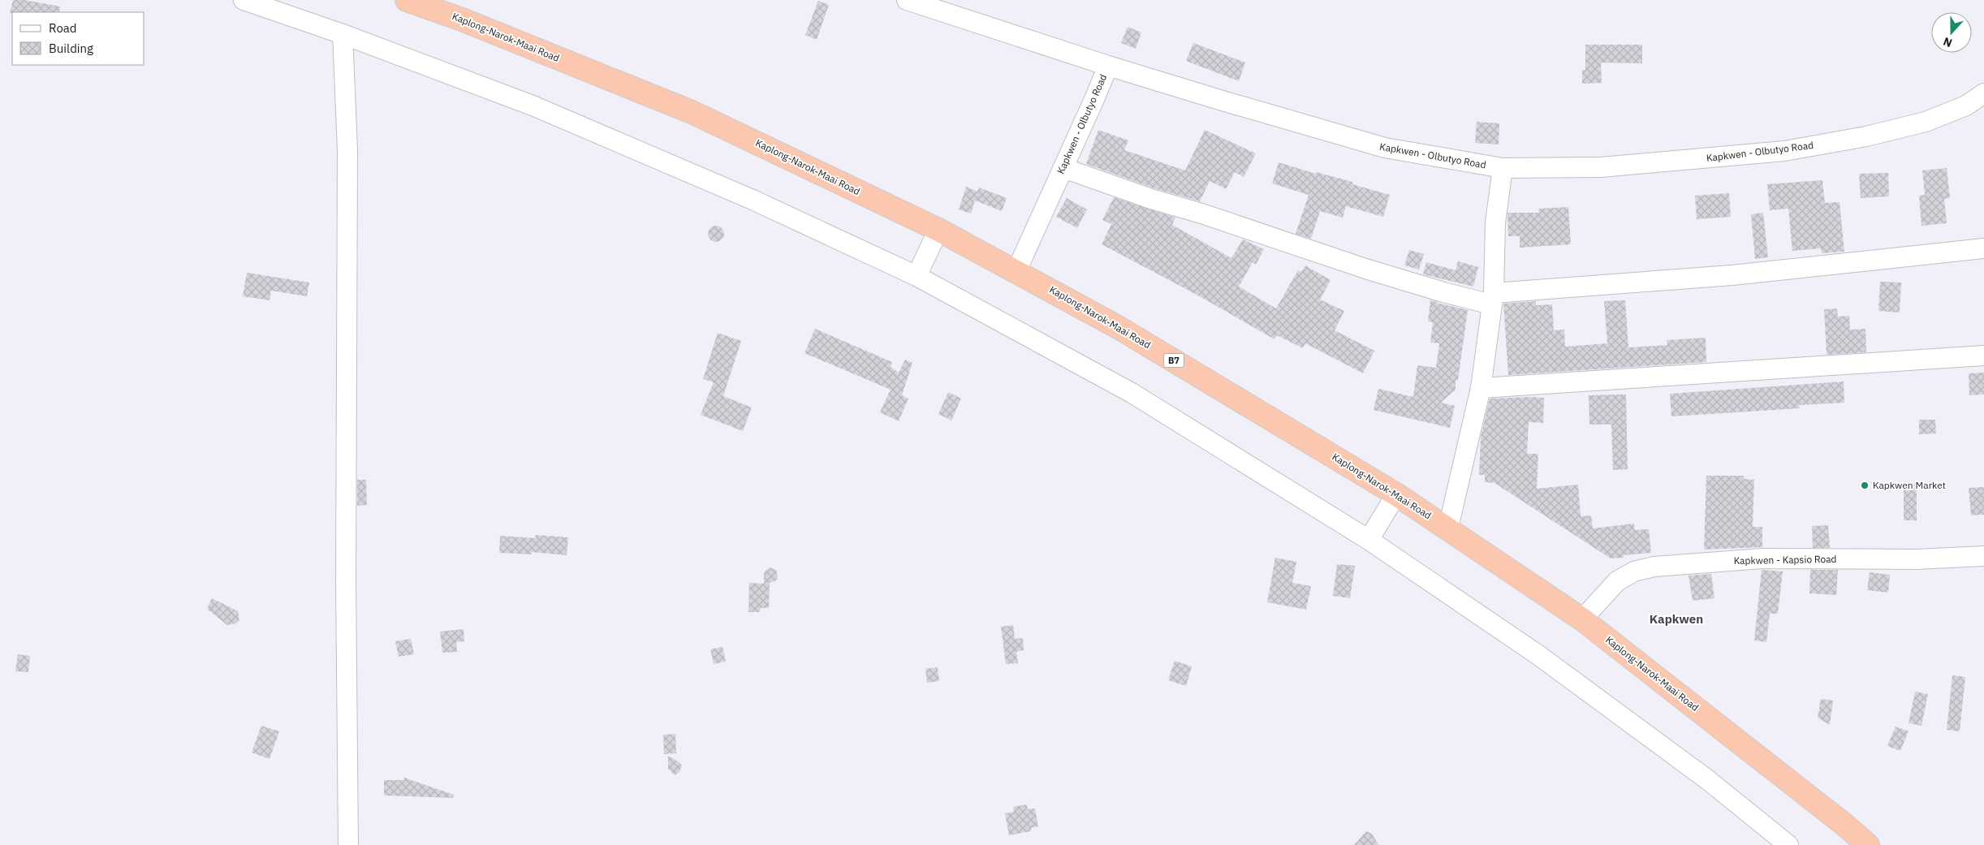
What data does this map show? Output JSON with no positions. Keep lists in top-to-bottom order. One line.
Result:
{"streets":{"highway":["Kaplong-Narok-Maai Road","B7"],"street":["Kapkwen - Olbutyo Road","Kapkwen - Kapsio Road"]},"crossings":[["Kaplong-Narok-Maai Road","Kapkwen - Olbutyo Road"],["Kaplong-Narok-Maai Road","Kapkwen - Kapsio Road"]],"districts":["Kapkwen"],"places":["Kapkwen Market"],"legend":["Road","Building"],"north":"bottom"}
